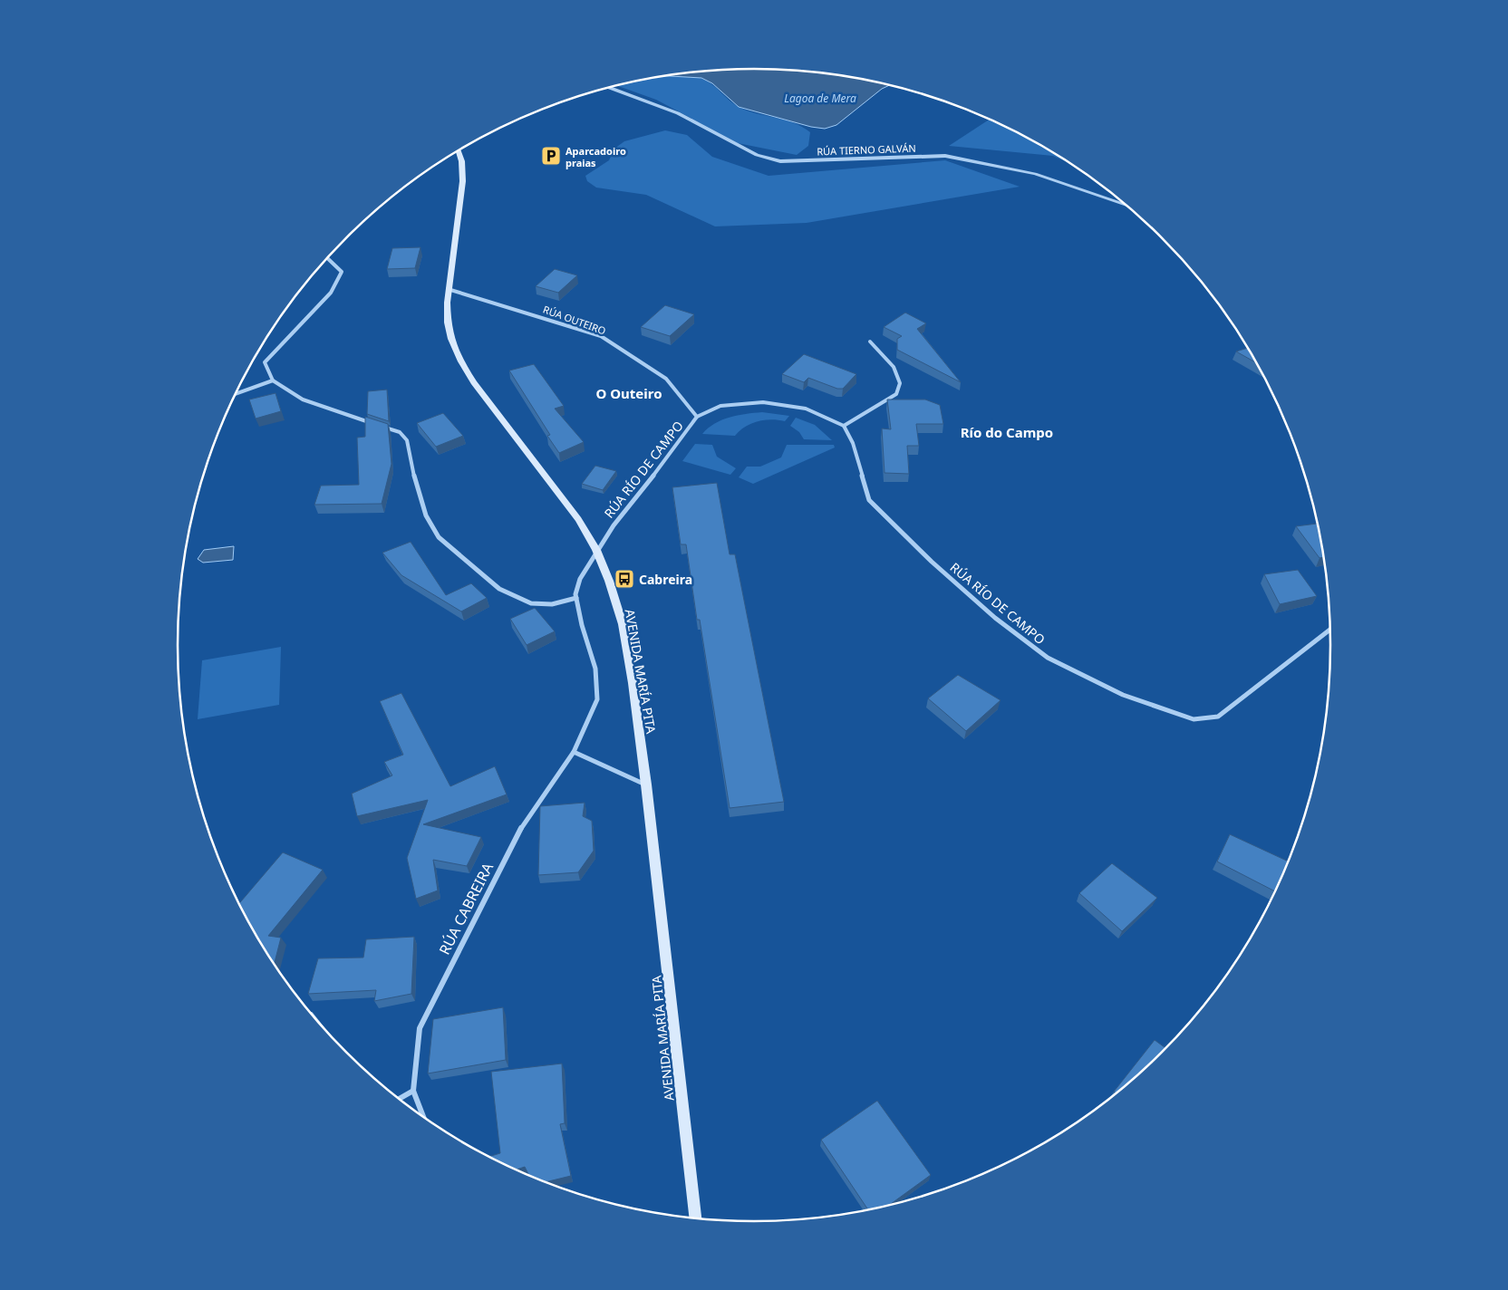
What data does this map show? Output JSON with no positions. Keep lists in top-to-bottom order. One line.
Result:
{"streets":{"main road":["AVENIDA MARÍA PITA"],"street":["RÚA TIERNO GALVÁN","RÚA OUTEIRO","RÚA RÍO DE CAMPO","RÚA CABREIRA"]},"crossings":[["RÚA OUTEIRO","RÚA RÍO DE CAMPO"],["RÚA OUTEIRO","AVENIDA MARÍA PITA"],["RÚA RÍO DE CAMPO","AVENIDA MARÍA PITA"],["RÚA RÍO DE CAMPO","RÚA CABREIRA"],["AVENIDA MARÍA PITA","RÚA CABREIRA"]],"districts":["O Outeiro","Río do Campo"],"water":["Lagoa de Mera"],"places":{"parking":["Aparcadoiro praias"],"bus stop":["Cabreira"]}}
